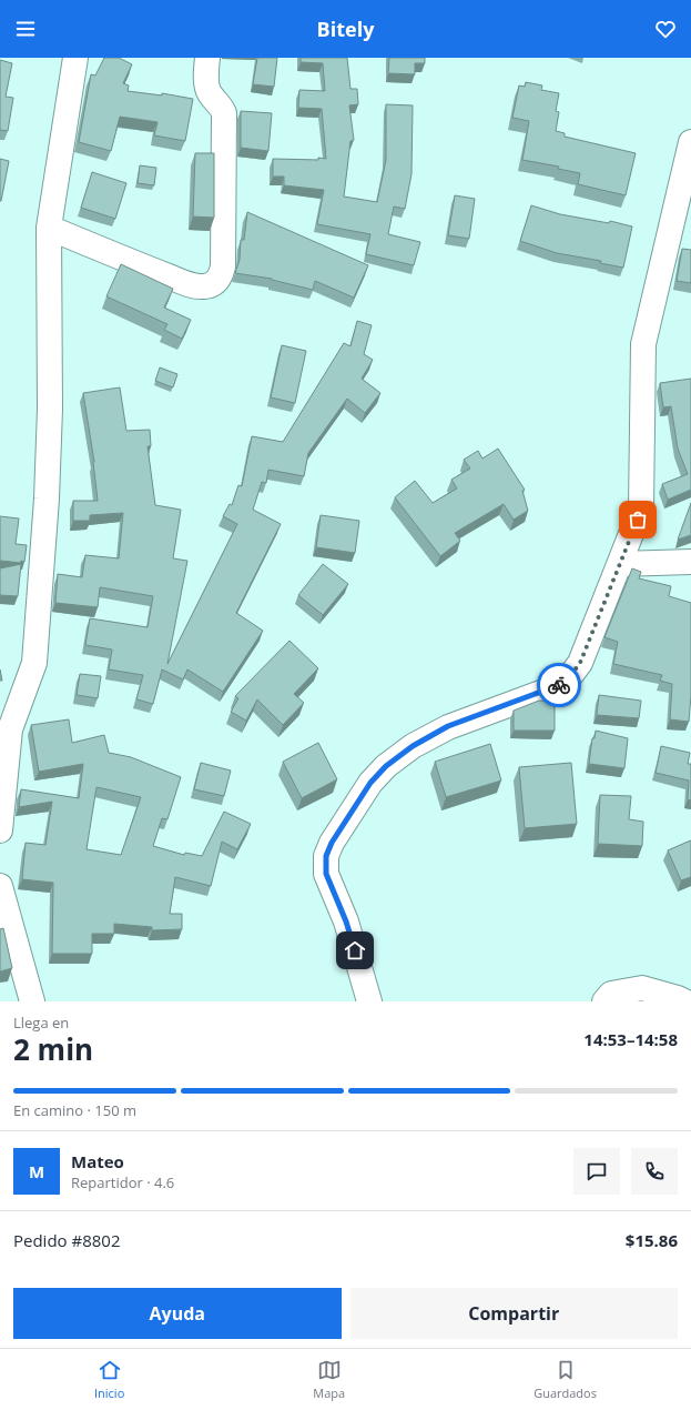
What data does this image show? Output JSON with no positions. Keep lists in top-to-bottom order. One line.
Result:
{"page":{"header":"Bitely","heading":["2 min","Llega en","14:53–14:58"],"panel":["Mateo","Repartidor · 4.6","Pedido #8802","$15.86"],"bar":"En camino · 150 m","round":"M","buttons":["Ayuda","Compartir"],"tabs":["Inicio","Mapa","Guardados"]}}
